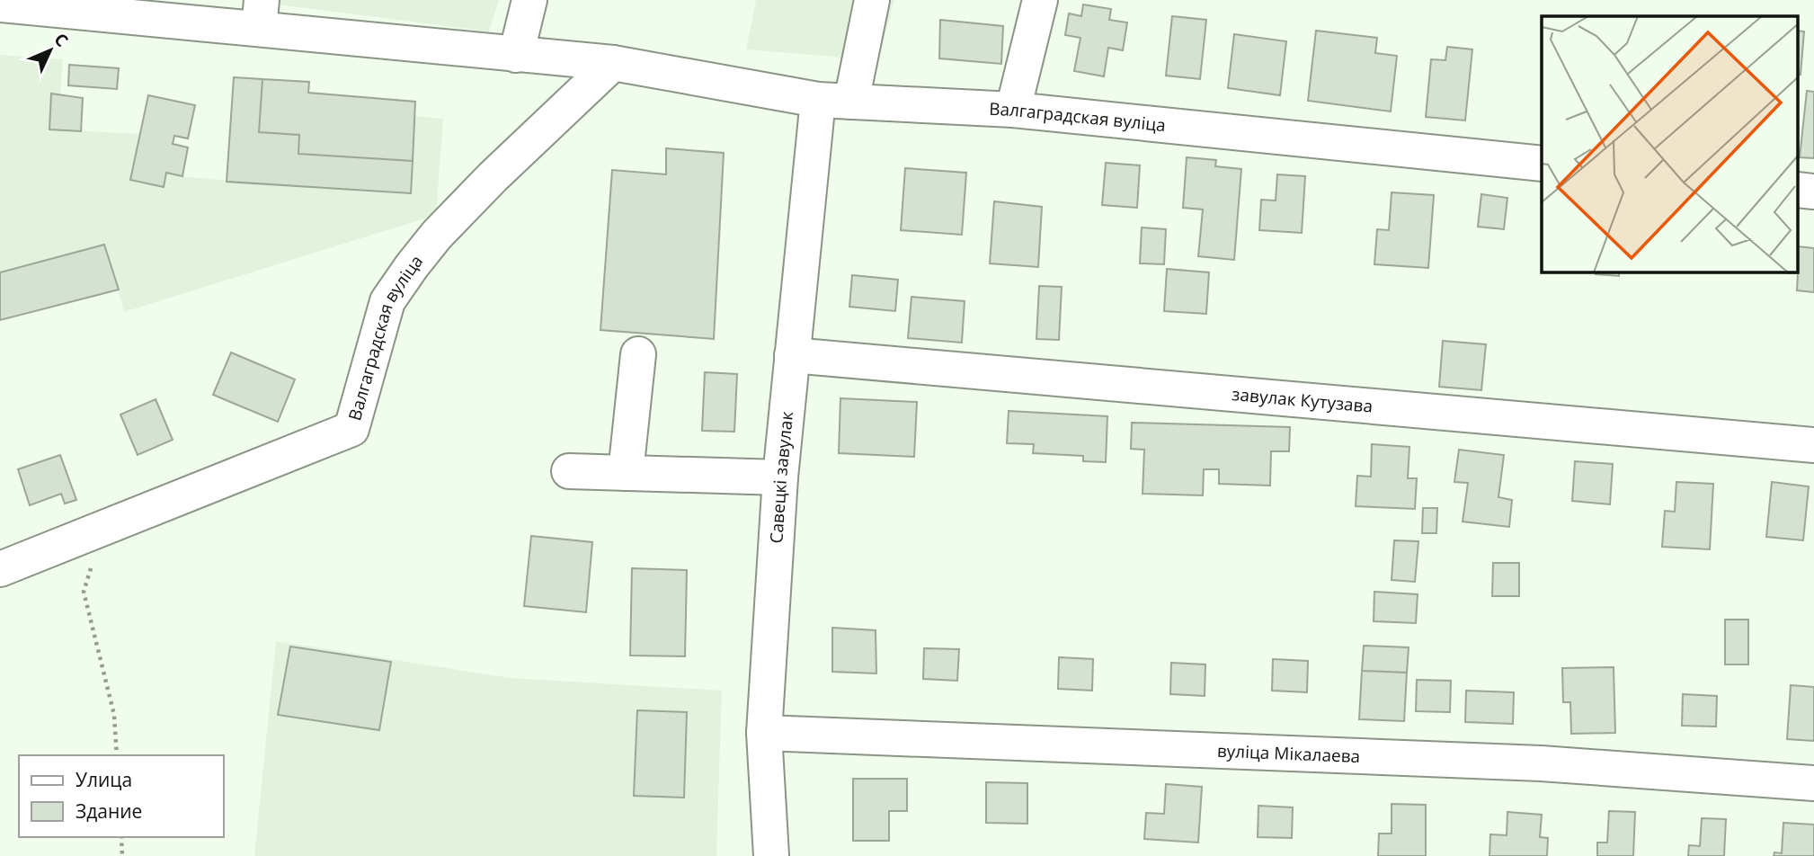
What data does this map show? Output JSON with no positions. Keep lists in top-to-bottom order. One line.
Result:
{"streets":{"street":["Валгаградская вуліца","завулак Кутузава","Савецкі завулак","вуліца Мікалаева"]},"crossings":[["Валгаградская вуліца","Савецкі завулак"],["завулак Кутузава","Савецкі завулак"],["Савецкі завулак","вуліца Мікалаева"]],"legend":["Улица","Здание"],"north":"top right"}
